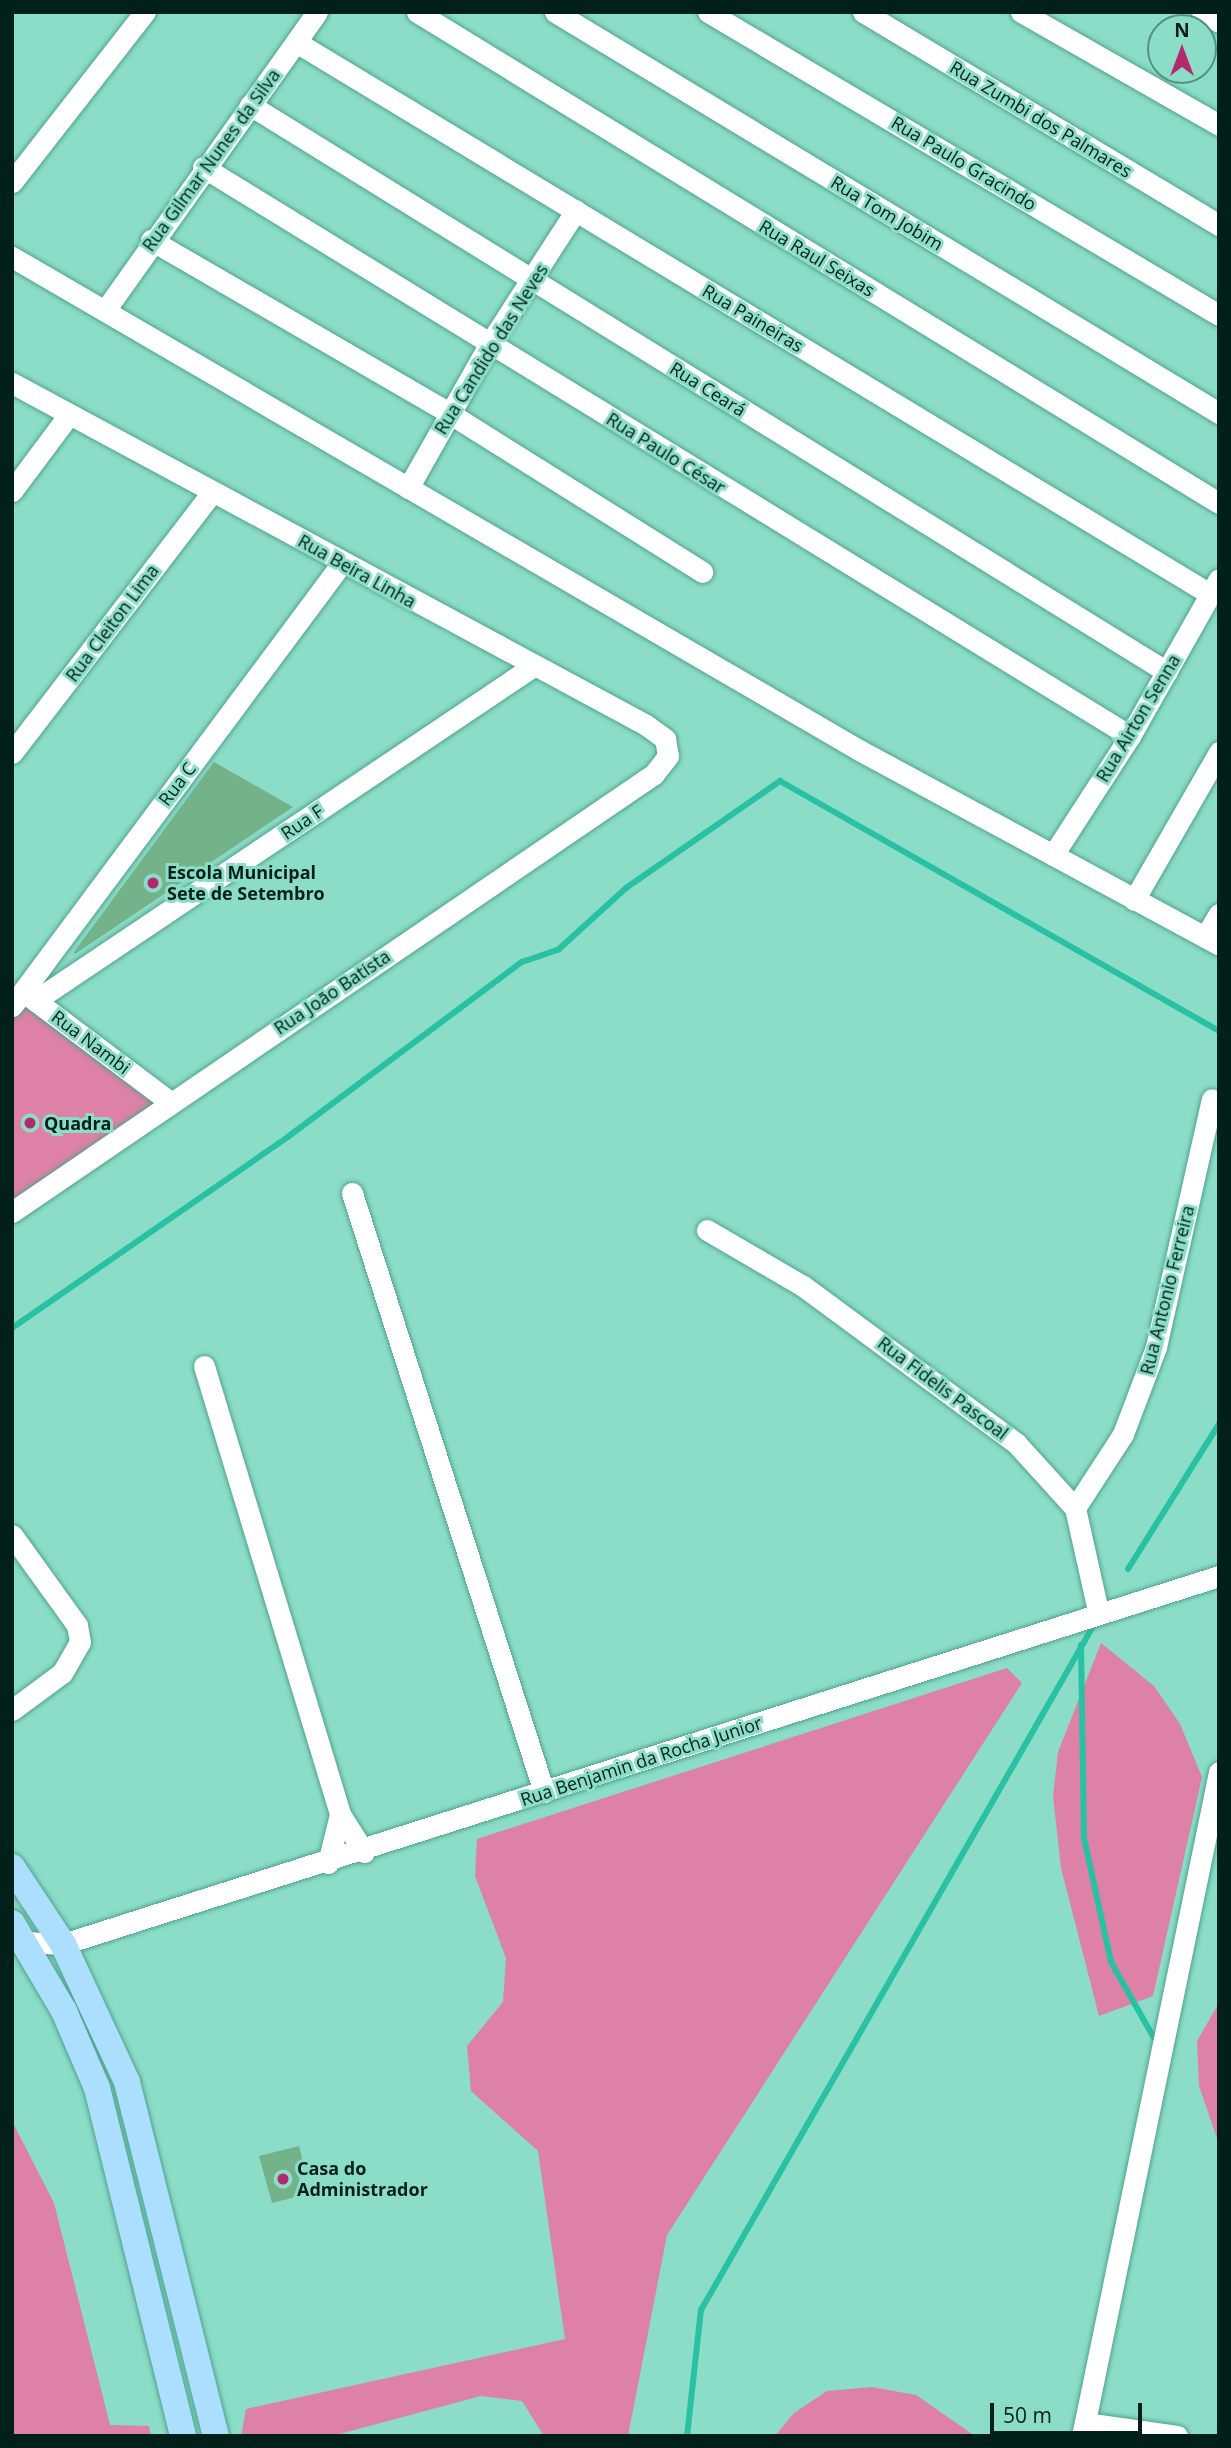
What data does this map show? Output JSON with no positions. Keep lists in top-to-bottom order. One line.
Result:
{"streets":{"street":["Rua Zumbi dos Palmares","Rua Gilmar Nunes da Silva","Rua Paulo Gracindo","Rua Tom Jobim","Rua Raul Seixas","Rua Paineiras","Rua Candido das Neves","Rua Ceará","Rua Paulo César","Rua Beira Linha","Rua Cleiton Lima","Rua Airton Senna","Rua C","Rua F","Rua Joāo Batista","Rua Nambi","Rua Antonio Ferreira","Rua Fidelis Pascoal","Rua Benjamin da Rocha Junior"]},"crossings":[["Rua Gilmar Nunes da Silva","Rua Paineiras"],["Rua Gilmar Nunes da Silva","Rua Ceará"],["Rua Gilmar Nunes da Silva","Rua Paulo César"],["Rua Paineiras","Rua Candido das Neves"],["Rua Paineiras","Rua Airton Senna"],["Rua Candido das Neves","Rua Ceará"],["Rua Candido das Neves","Rua Paulo César"],["Rua Ceará","Rua Airton Senna"],["Rua Paulo César","Rua Airton Senna"],["Rua Beira Linha","Rua Cleiton Lima"],["Rua Beira Linha","Rua C"],["Rua Beira Linha","Rua F"],["Rua Beira Linha","Rua Joāo Batista"],["Rua C","Rua F"],["Rua C","Rua Nambi"],["Rua F","Rua Nambi"],["Rua Joāo Batista","Rua Nambi"],["Rua Antonio Ferreira","Rua Fidelis Pascoal"]],"places":["Escola Municipal Sete de Setembro","Quadra","Casa do Administrador"],"scale_bar":"50 m","north":"top"}
